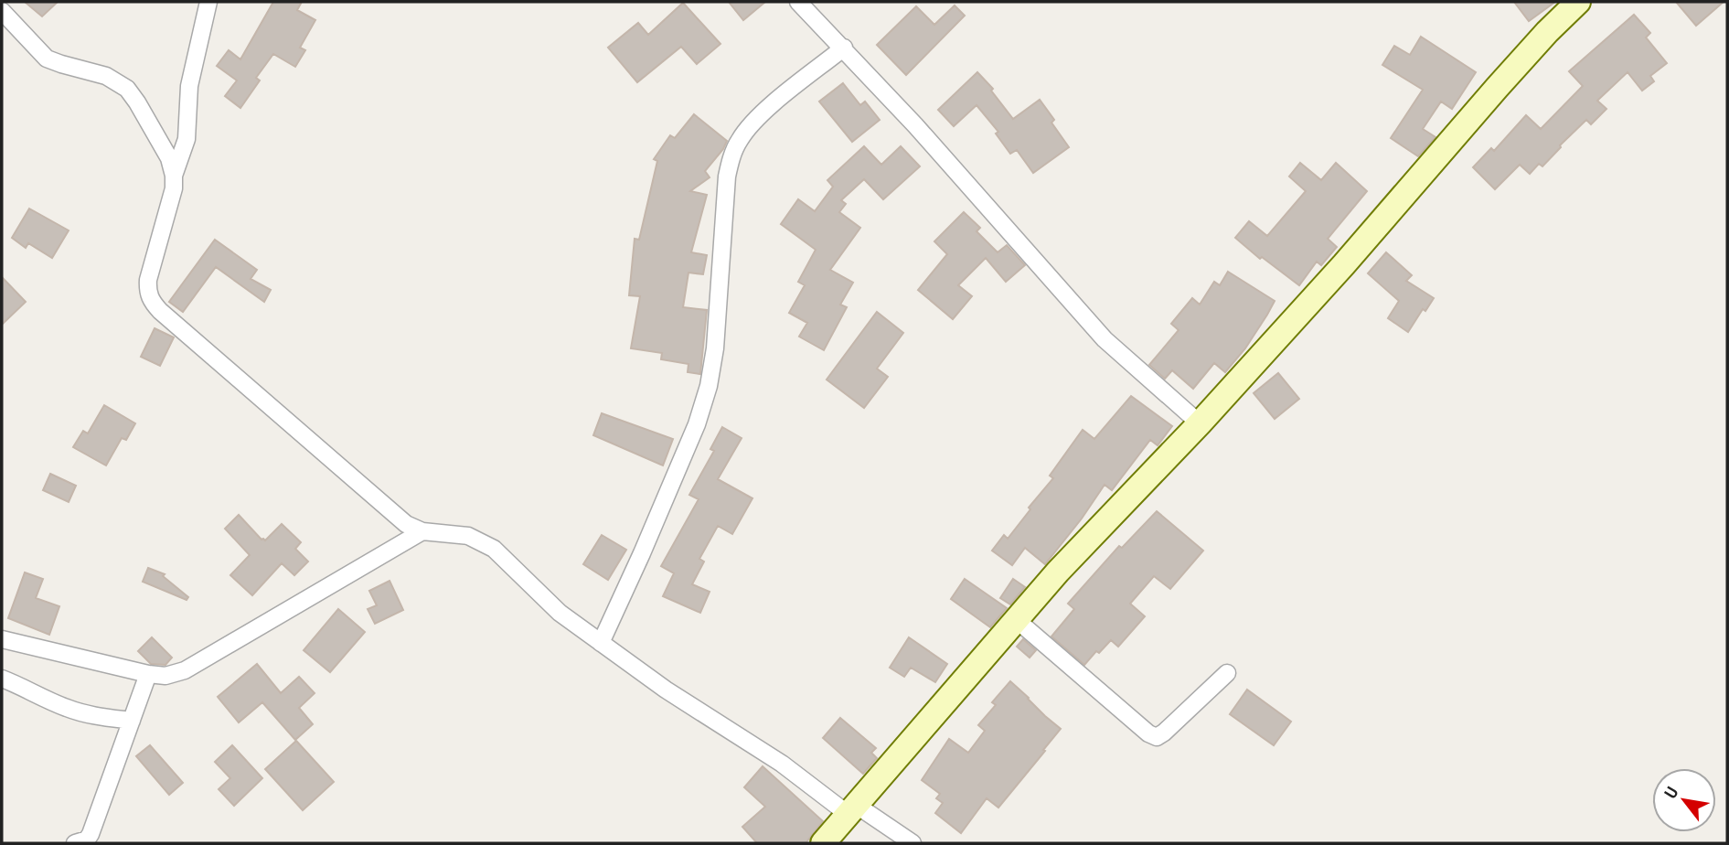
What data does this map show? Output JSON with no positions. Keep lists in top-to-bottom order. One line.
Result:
{"north":"top left"}
